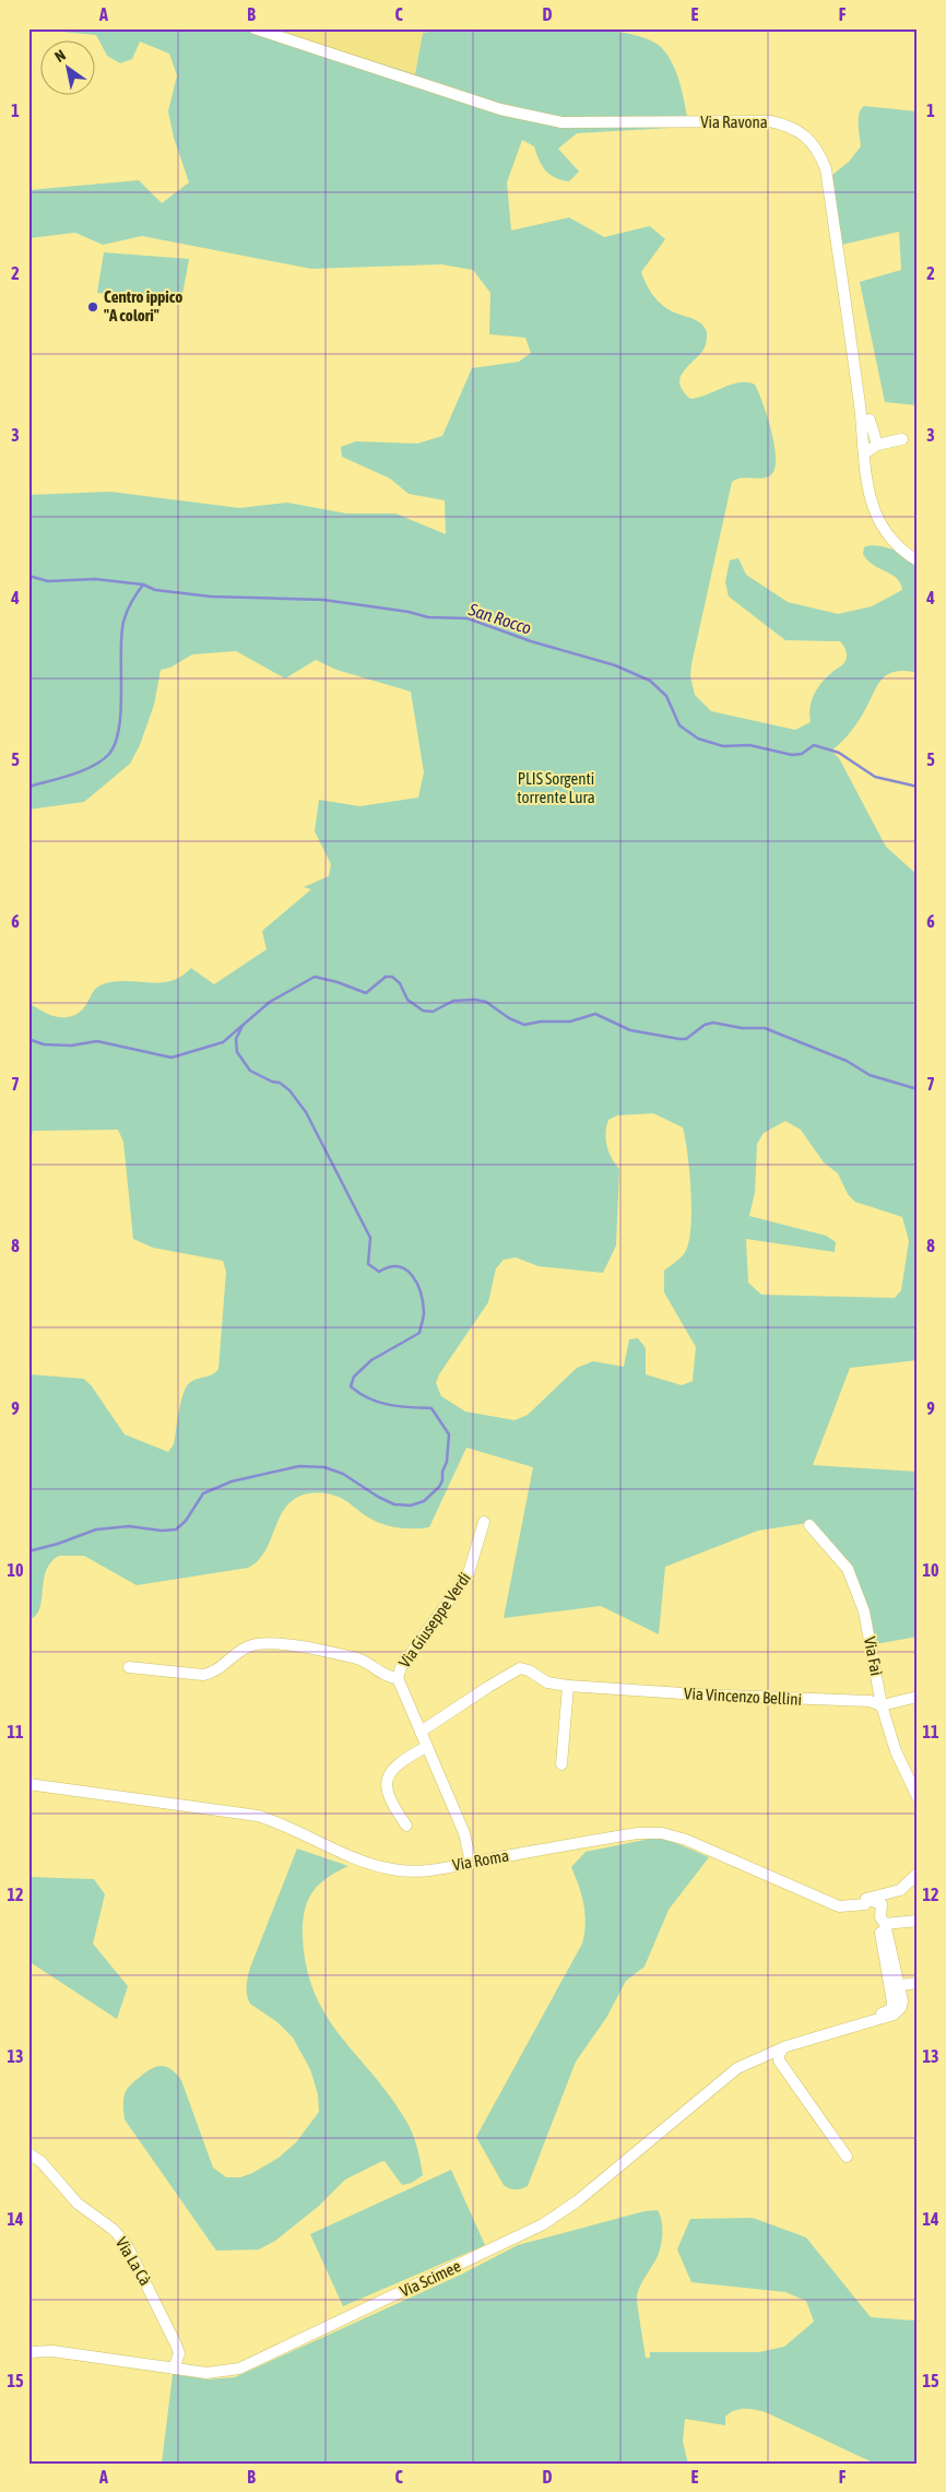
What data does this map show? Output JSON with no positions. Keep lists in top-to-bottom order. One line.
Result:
{"streets":{"street":["Via Ravona","Via Giuseppe Verdi","Via Faì","Via Vincenzo Bellini","Via Roma","Via La Cà","Via Scimee"]},"crossings":[["Via Giuseppe Verdi","Via Vincenzo Bellini"],["Via Giuseppe Verdi","Via Roma"],["Via Faì","Via Vincenzo Bellini"],["Via La Cà","Via Scimee"]],"water":["San Rocco"],"parks":["PLIS Sorgenti torrente Lura"],"places":["Centro ippico \"A colori\""],"north":"top left","grid":{"columns":["A","B","C","D","E","F"],"rows":["1","2","3","4","5","6","7","8","9","10","11","12","13","14","15"]}}
